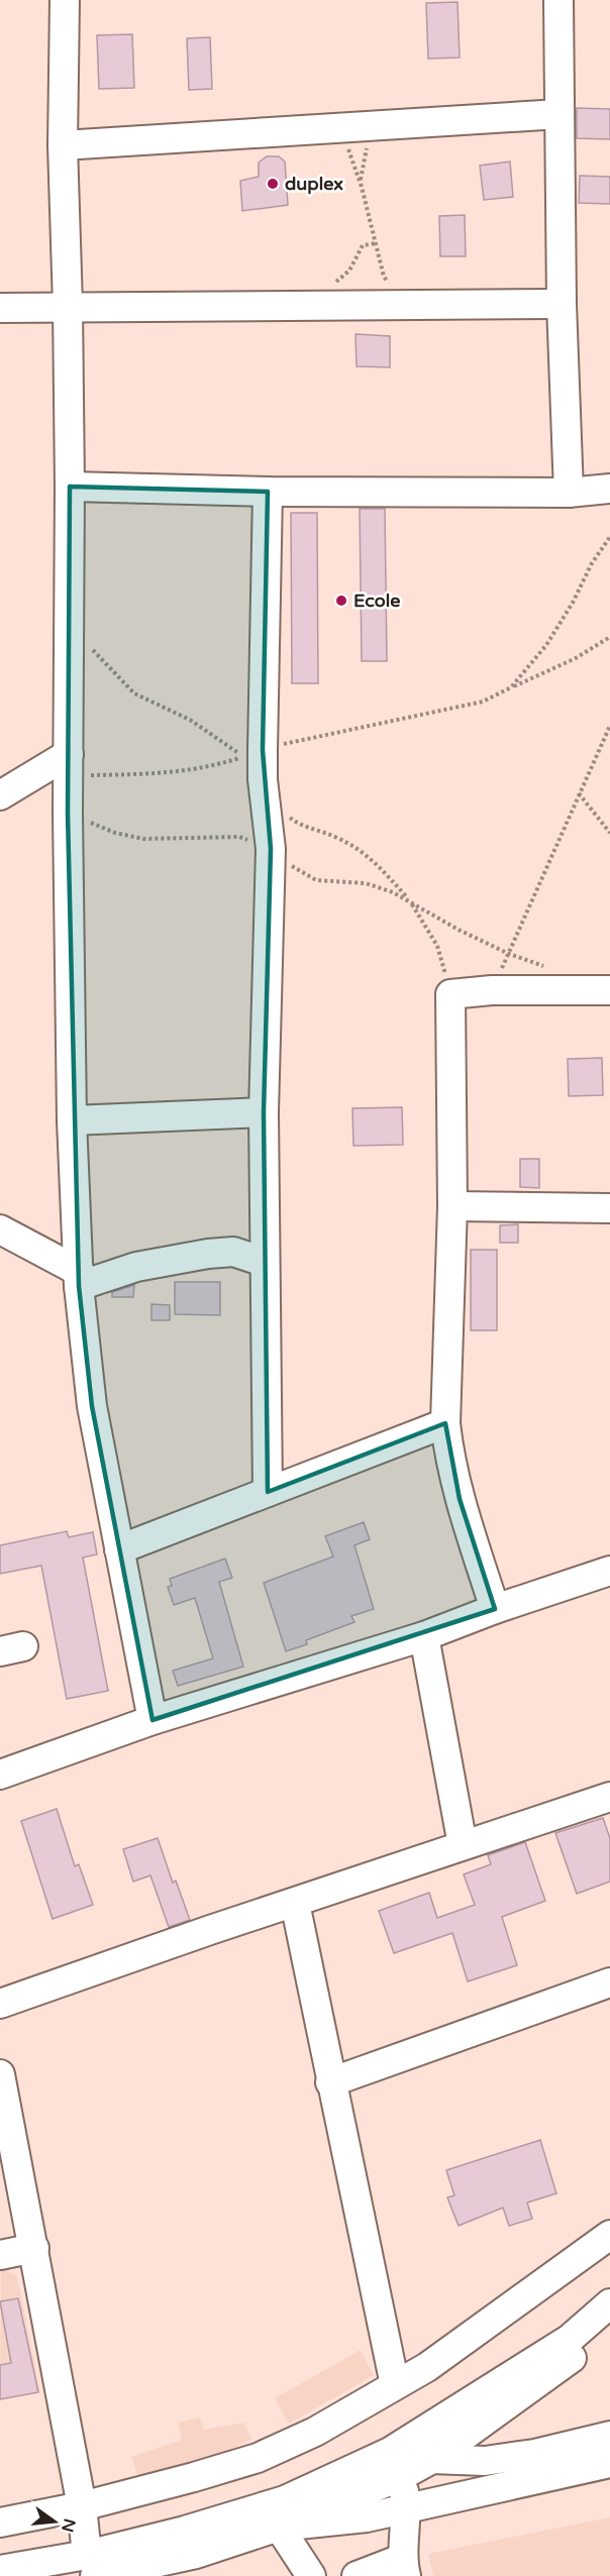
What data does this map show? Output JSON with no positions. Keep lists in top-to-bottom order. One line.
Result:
{"places":["duplex","Ecole"],"north":"right"}
